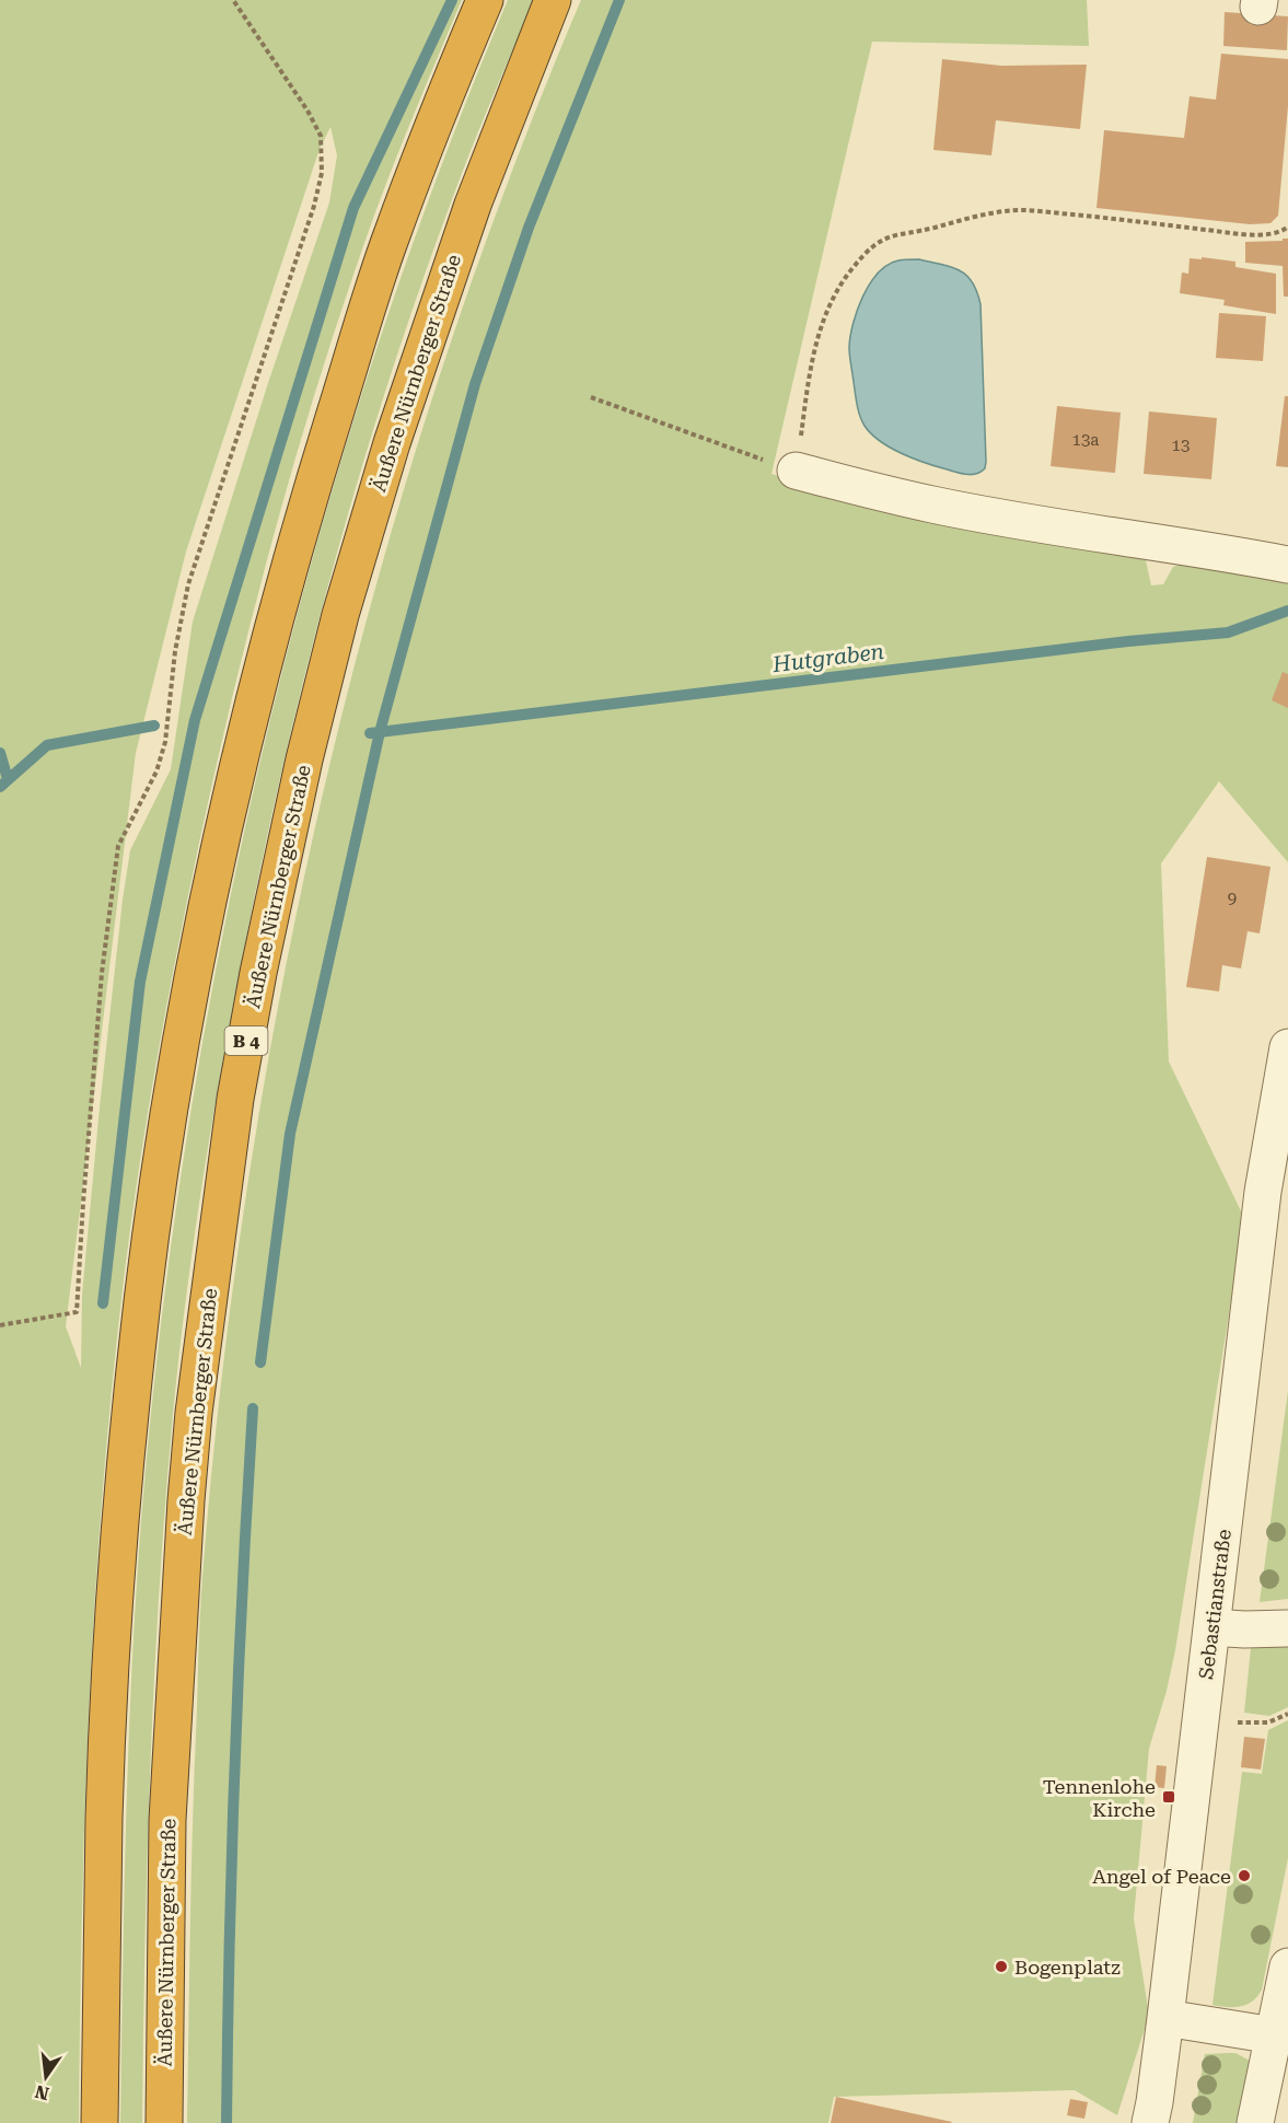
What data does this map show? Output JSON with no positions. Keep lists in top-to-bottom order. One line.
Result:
{"streets":{"highway":["Äußere Nürnberger Straße","B 4"],"street":["Sebastianstraße"]},"water":["Hutgraben"],"places":{"transit":["Tennenlohe Kirche"],"other":["Angel of Peace","Bogenplatz"]},"house_numbers":["13a","13","9"],"north":"bottom"}
